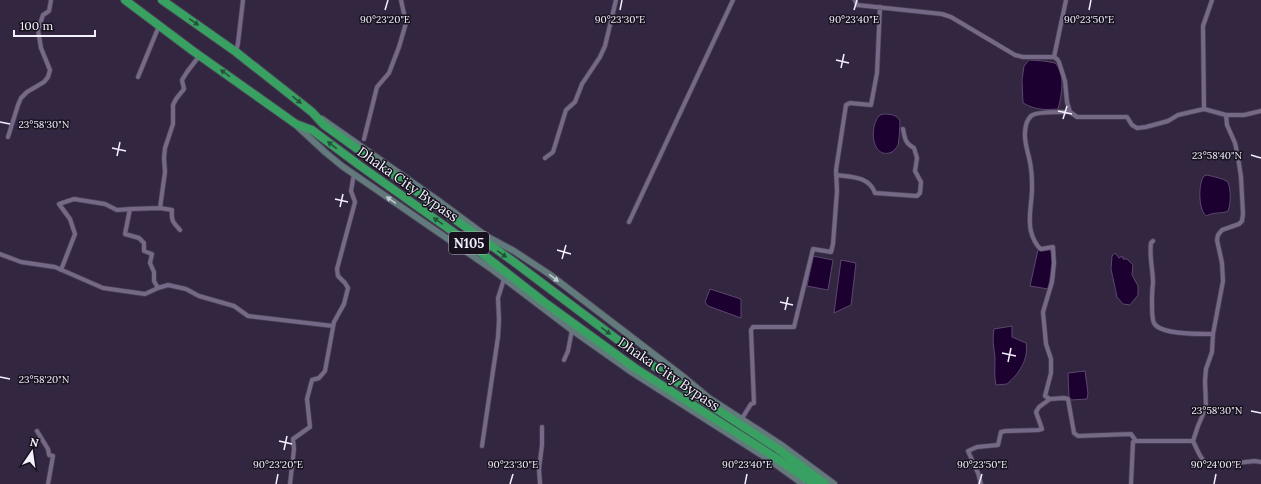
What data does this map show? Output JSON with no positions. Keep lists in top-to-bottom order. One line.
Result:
{"streets":{"highway":["Dhaka City Bypass","N105"]},"scale_bar":"100 m","north":"top","coordinates":["90°23'20\"E","90°23'30\"E","90°23'40\"E","90°23'50\"E","23°58'30\"N","23°58'40\"N","23°58'20\"N","90°24'00\"E"]}
